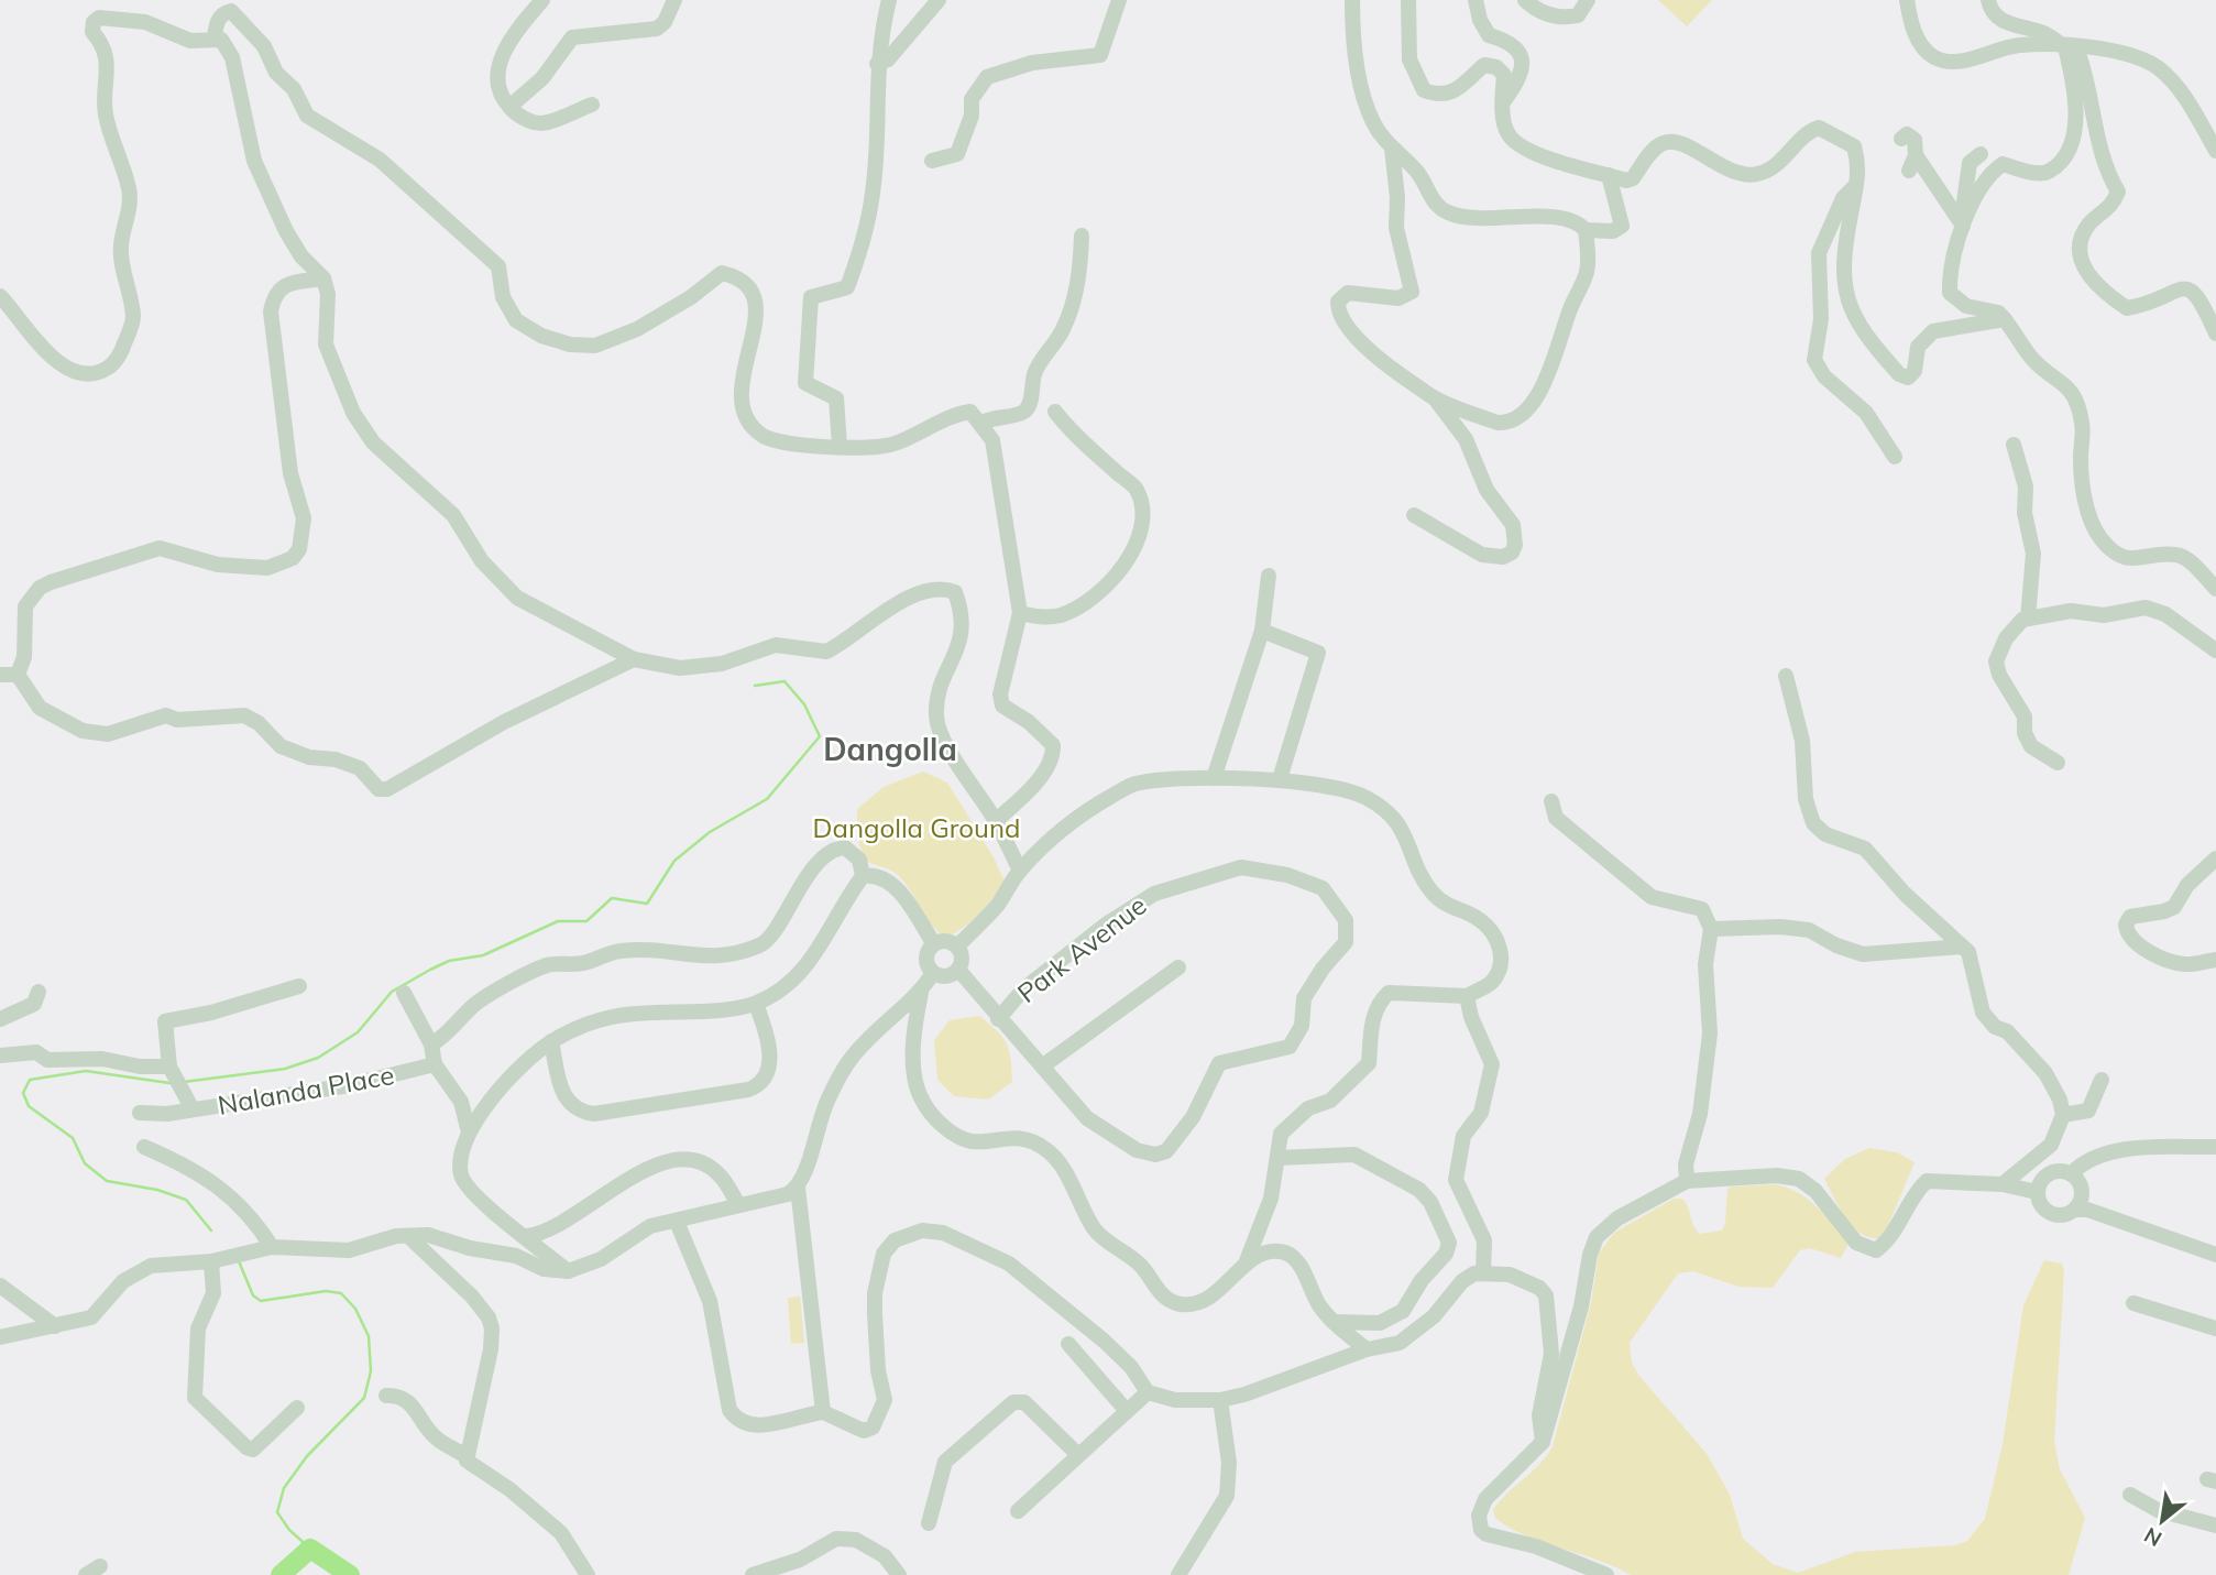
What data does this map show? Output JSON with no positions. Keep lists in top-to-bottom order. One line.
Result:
{"streets":{"street":["Park Avenue","Nalanda Place"]},"districts":["Dangolla"],"parks":["Dangolla Ground"],"north":"bottom left"}
